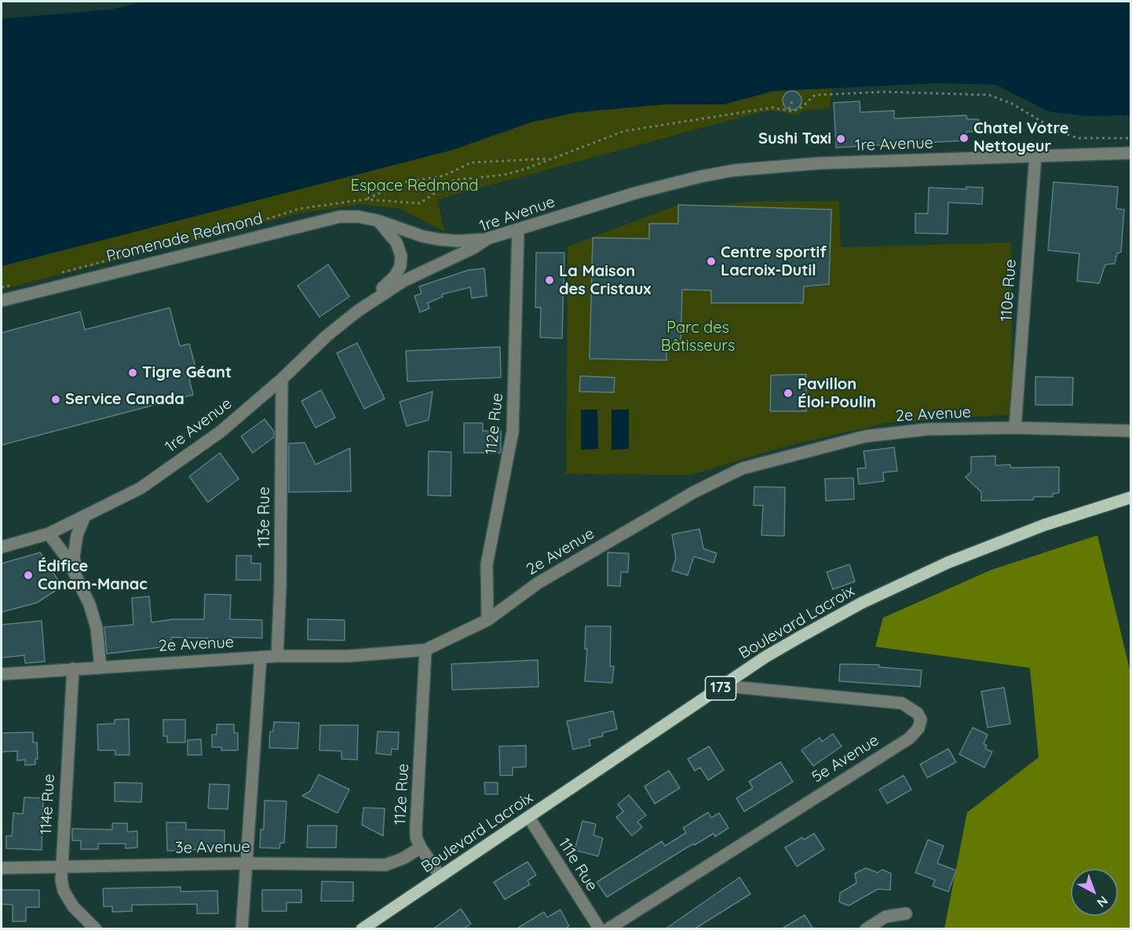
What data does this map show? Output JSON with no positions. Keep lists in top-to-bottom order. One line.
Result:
{"streets":{"main road":["Boulevard Lacroix","173"],"street":["1re Avenue","Promenade Redmond","110e Rue","2e Avenue","112e Rue","113e Rue","5e Avenue","114e Rue","3e Avenue","111e Rue"]},"crossings":[["1re Avenue","Promenade Redmond"],["1re Avenue","110e Rue"],["1re Avenue","112e Rue"],["1re Avenue","113e Rue"],["110e Rue","2e Avenue"],["2e Avenue","112e Rue"],["2e Avenue","113e Rue"],["2e Avenue","114e Rue"],["112e Rue","Boulevard Lacroix"],["112e Rue","3e Avenue"],["Boulevard Lacroix","5e Avenue"],["Boulevard Lacroix","111e Rue"],["114e Rue","3e Avenue"]],"parks":["Espace Redmond","Parc des Bâtisseurs"],"places":["Chatel Votre Nettoyeur","Sushi Taxi","Centre sportif Lacroix-Dutil","La Maison des Cristaux","Tigre Géant","Pavillon Éloi-Poulin","Service Canada","Édifice Canam-Manac"],"north":"bottom right"}
